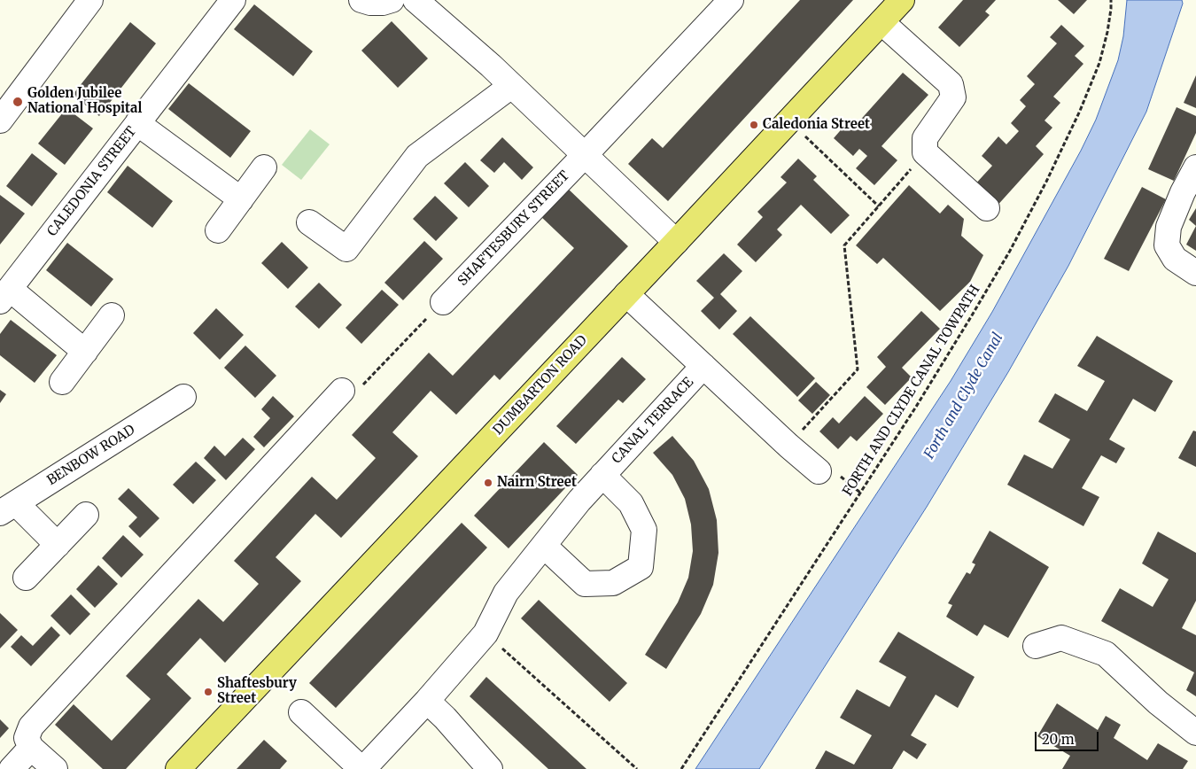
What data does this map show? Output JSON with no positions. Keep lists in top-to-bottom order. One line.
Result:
{"streets":{"main road":["DUMBARTON ROAD"],"street":["CALEDONIA STREET","SHAFTESBURY STREET","CANAL TERRACE","BENBOW ROAD"],"path":["FORTH AND CLYDE CANAL TOWPATH"]},"water":["Forth and Clyde Canal"],"places":["Golden Jubilee National Hospital","Caledonia Street","Nairn Street","Shaftesbury Street"],"scale_bar":"20 m"}
